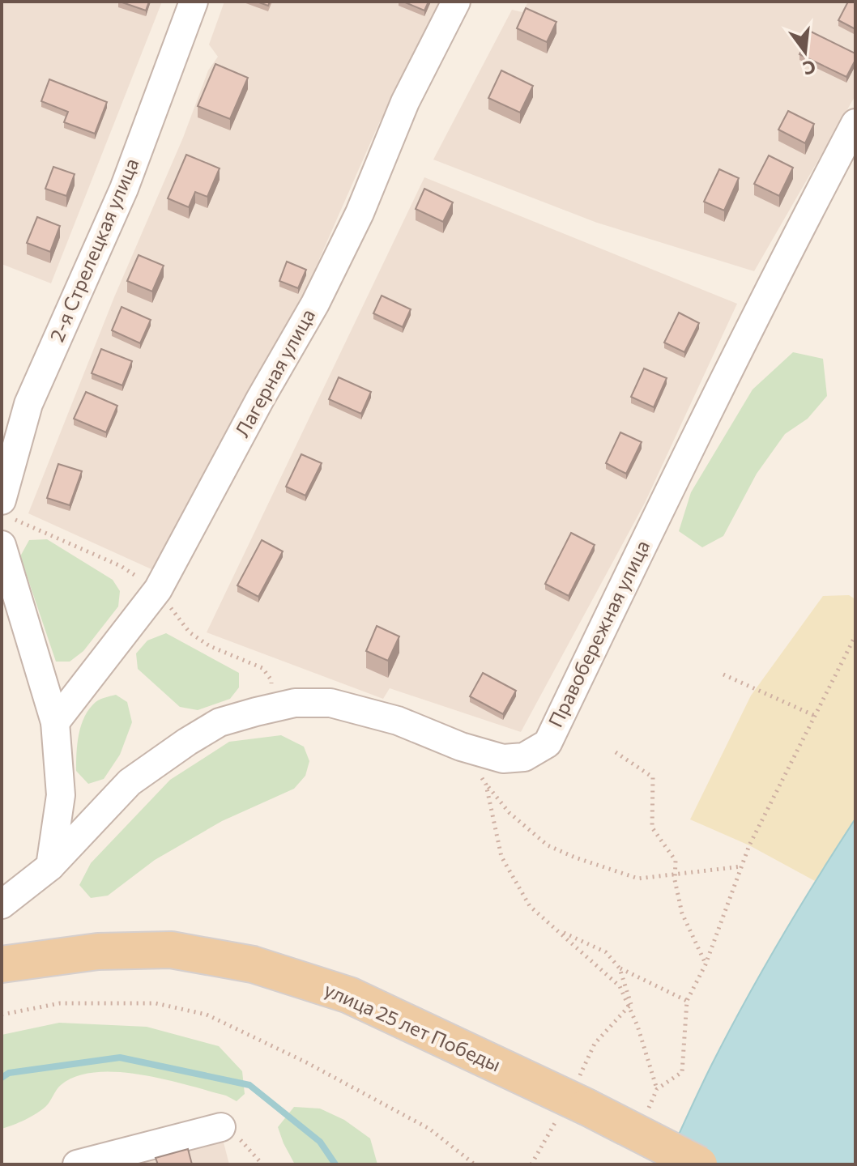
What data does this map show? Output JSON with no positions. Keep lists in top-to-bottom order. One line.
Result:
{"streets":{"main road":["улица 25 лет Победы"],"street":["2-я Стрелецкая улица","Лагерная улица","Правобережная улица"]},"north":"bottom"}
